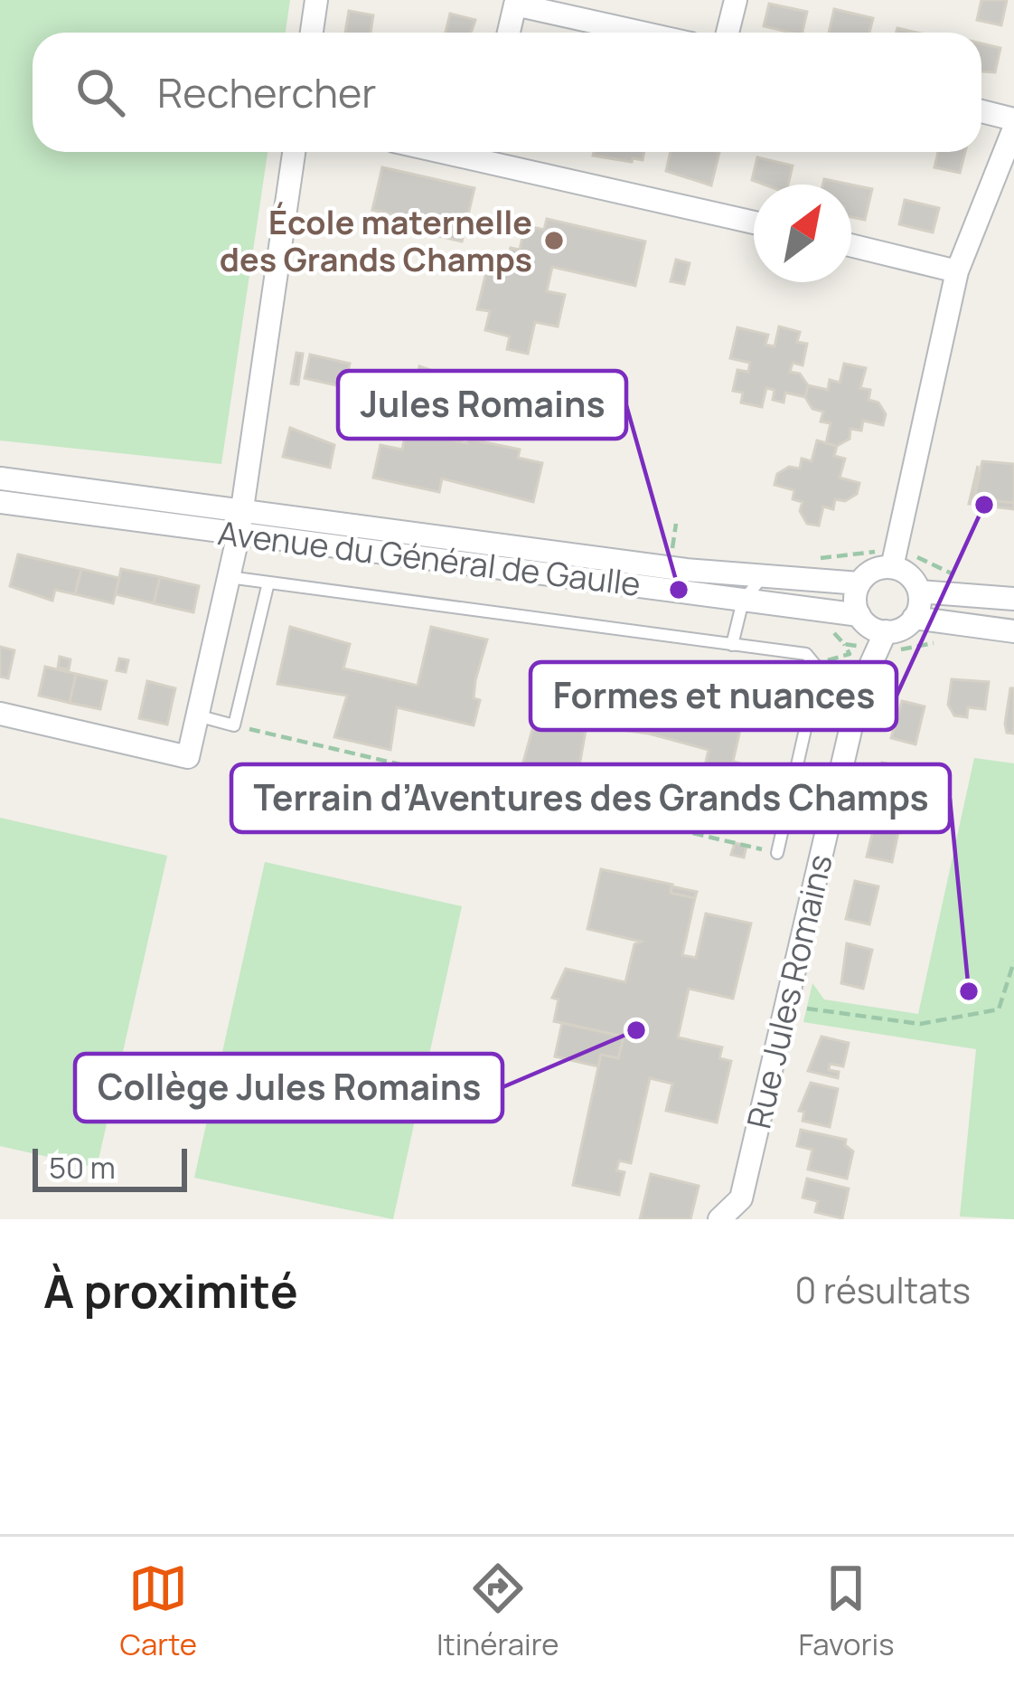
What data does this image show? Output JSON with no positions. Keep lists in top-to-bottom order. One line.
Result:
{"streets":{"street":["Avenue du Général de Gaulle","Rue Jules Romains"]},"crossings":[["Avenue du Général de Gaulle","Rue Jules Romains"]],"places":["École maternelle des Grands Champs","Formes et nuances","Jules Romains","Terrain d’Aventures des Grands Champs","Collège Jules Romains"],"scale_bar":"50 m","north":"top right","page":{"search":"Rechercher","scale":"50 m","heading":["À proximité","0 résultats"],"nav":["Carte","Itinéraire","Favoris"]}}
